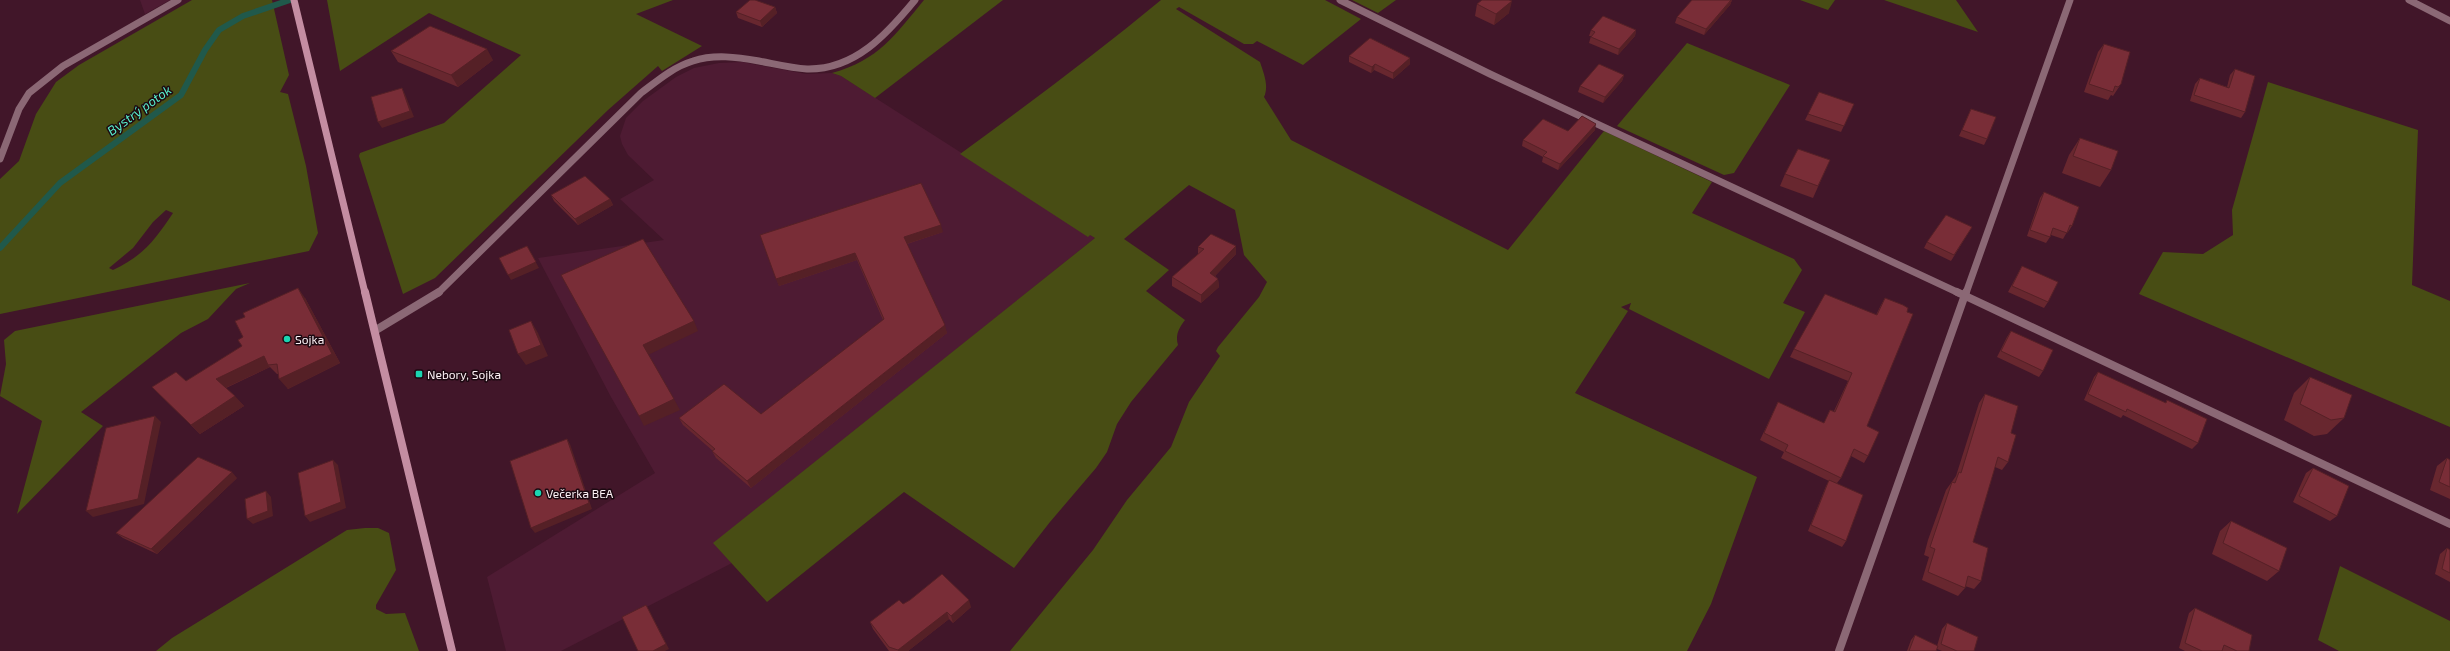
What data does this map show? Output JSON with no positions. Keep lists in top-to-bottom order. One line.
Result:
{"water":["Bystrý potok"],"places":{"other":["Sojka","Večerka BEA"],"transit":["Nebory, Sojka"]}}
